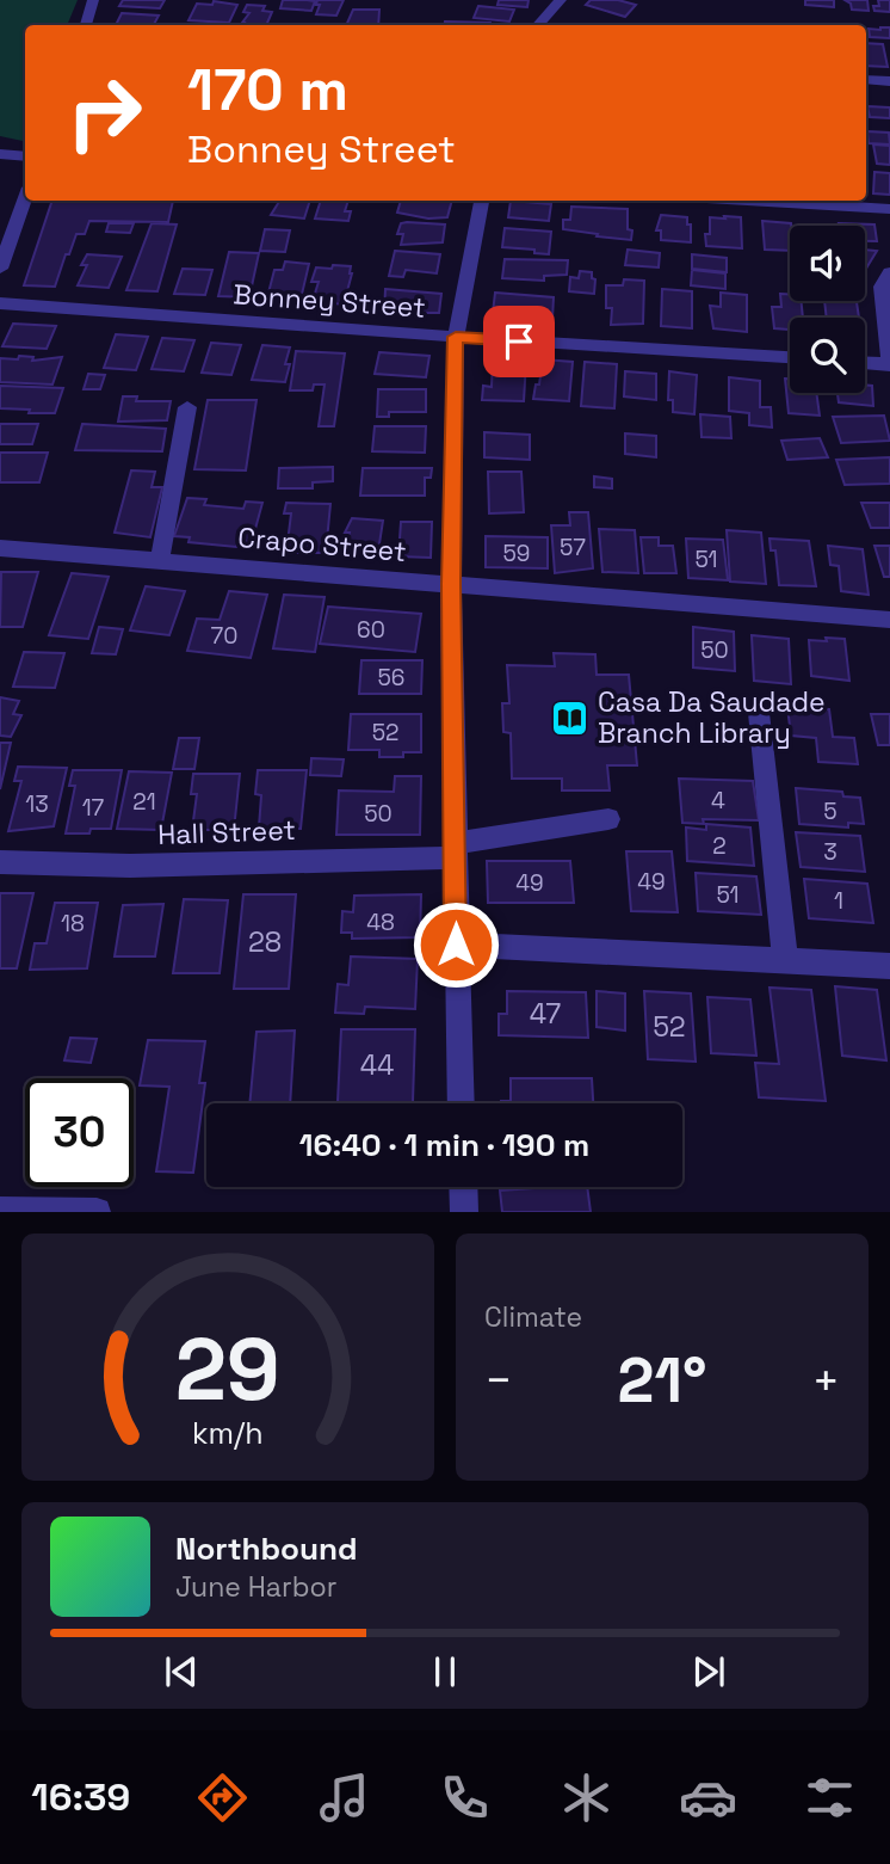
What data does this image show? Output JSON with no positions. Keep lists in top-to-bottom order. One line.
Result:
{"streets":{"street":["Bonney Street","Crapo Street","Hall Street"]},"places":{"library":["Casa Da Saudade Branch Library"]},"house_numbers":["57","59","51","60","70","50","56","52","4","21","13","17","5","50","2","3","49","49","51","1","48","18","28","47","52","44"],"page":{"turn":["170 m","Bonney Street"],"limit":"30","trip":"16:40 · 1 min · 190 m","tile":"Climate","heat":["−","21°","+"],"song":["Northbound","June Harbor"],"tabs":"16:39","gauge":["29","km/h"]}}
